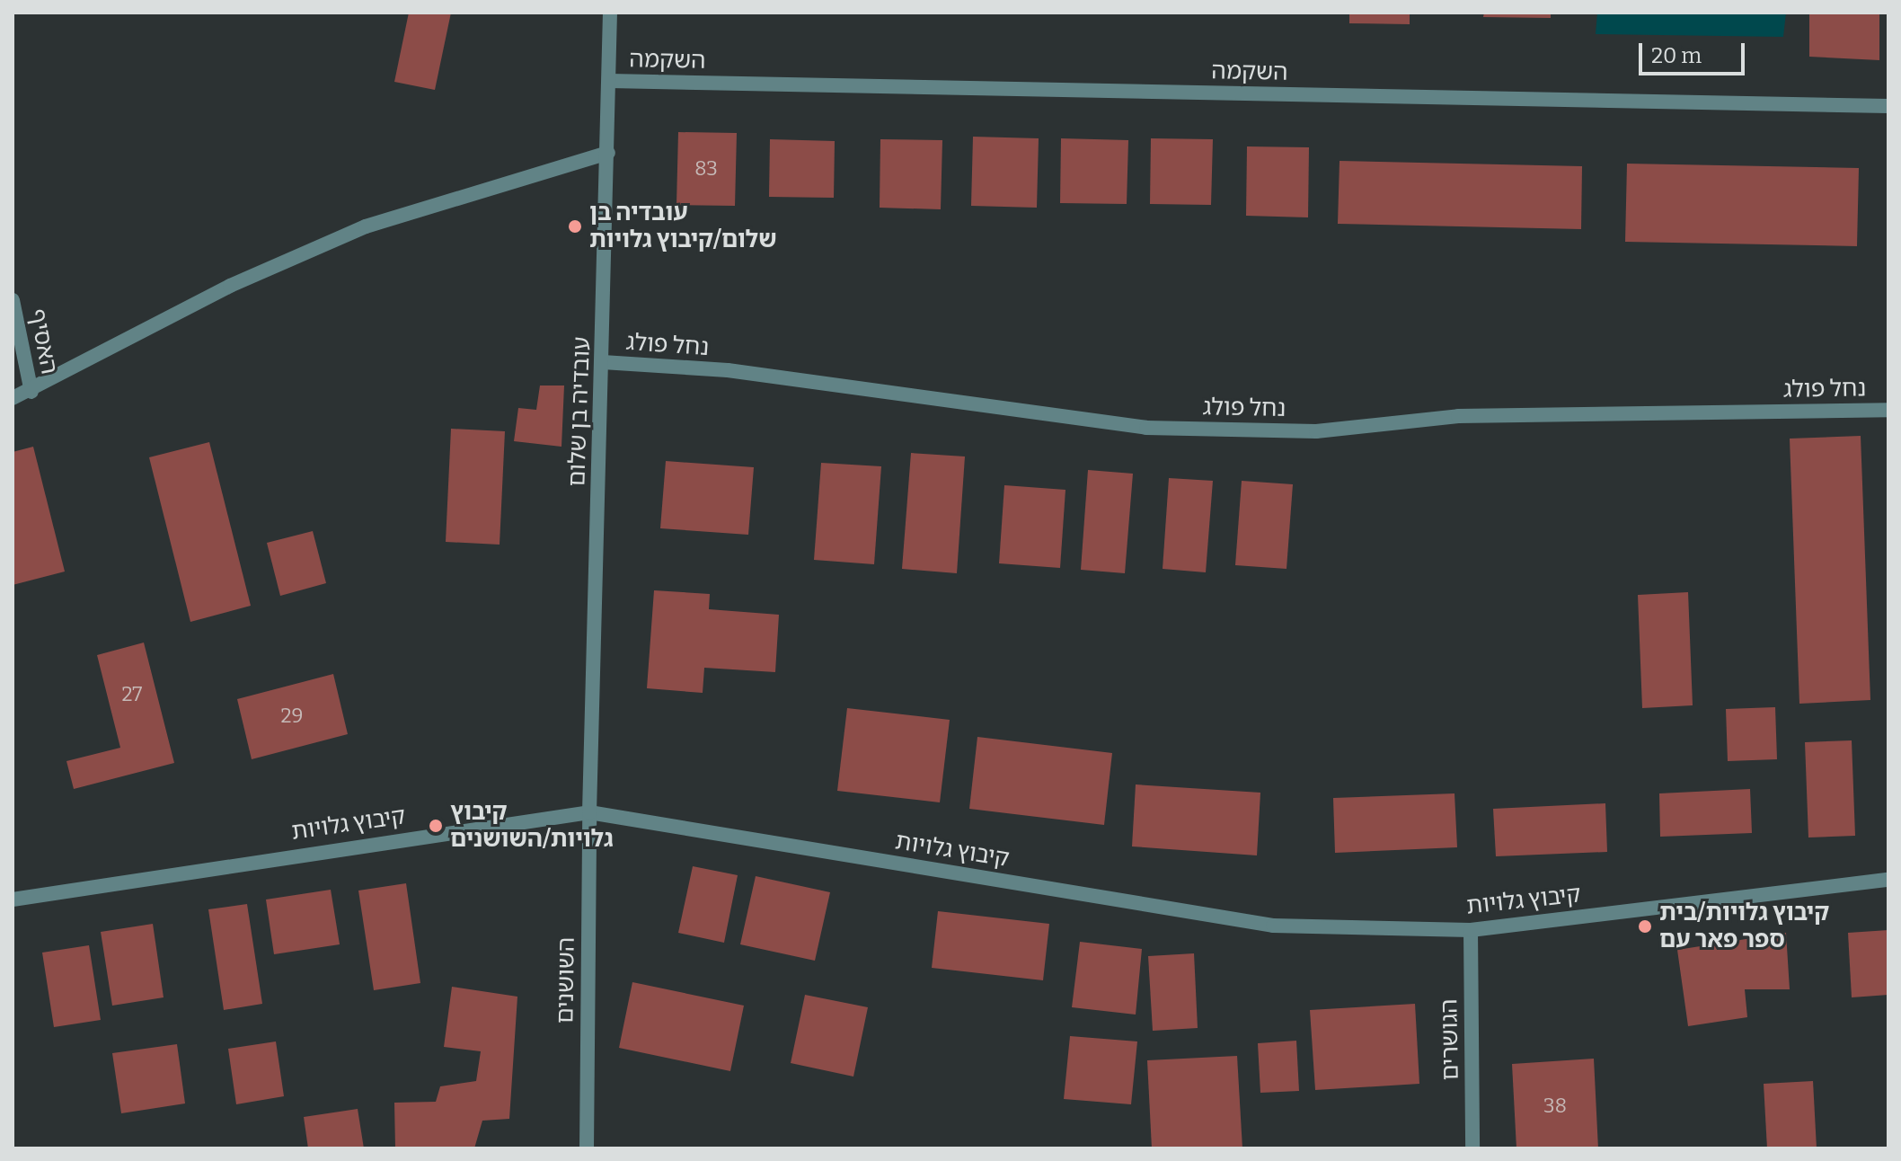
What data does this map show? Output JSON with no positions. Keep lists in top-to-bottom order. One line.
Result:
{"streets":{"street":["השקמה","האסיף","נחל פולג","עובדיה בן שלום","קיבוץ גלויות","השושנים","הגושרים"]},"crossings":[["השקמה","עובדיה בן שלום"],["נחל פולג","עובדיה בן שלום"],["עובדיה בן שלום","קיבוץ גלויות"],["עובדיה בן שלום","השושנים"],["קיבוץ גלויות","השושנים"],["קיבוץ גלויות","הגושרים"]],"places":["עובדיה בן שלום/קיבוץ גלויות","קיבוץ גלויות/השושנים","קיבוץ גלויות/בית ספר פאר עם"],"house_numbers":["83","27","29","38"],"scale_bar":"20 m"}
